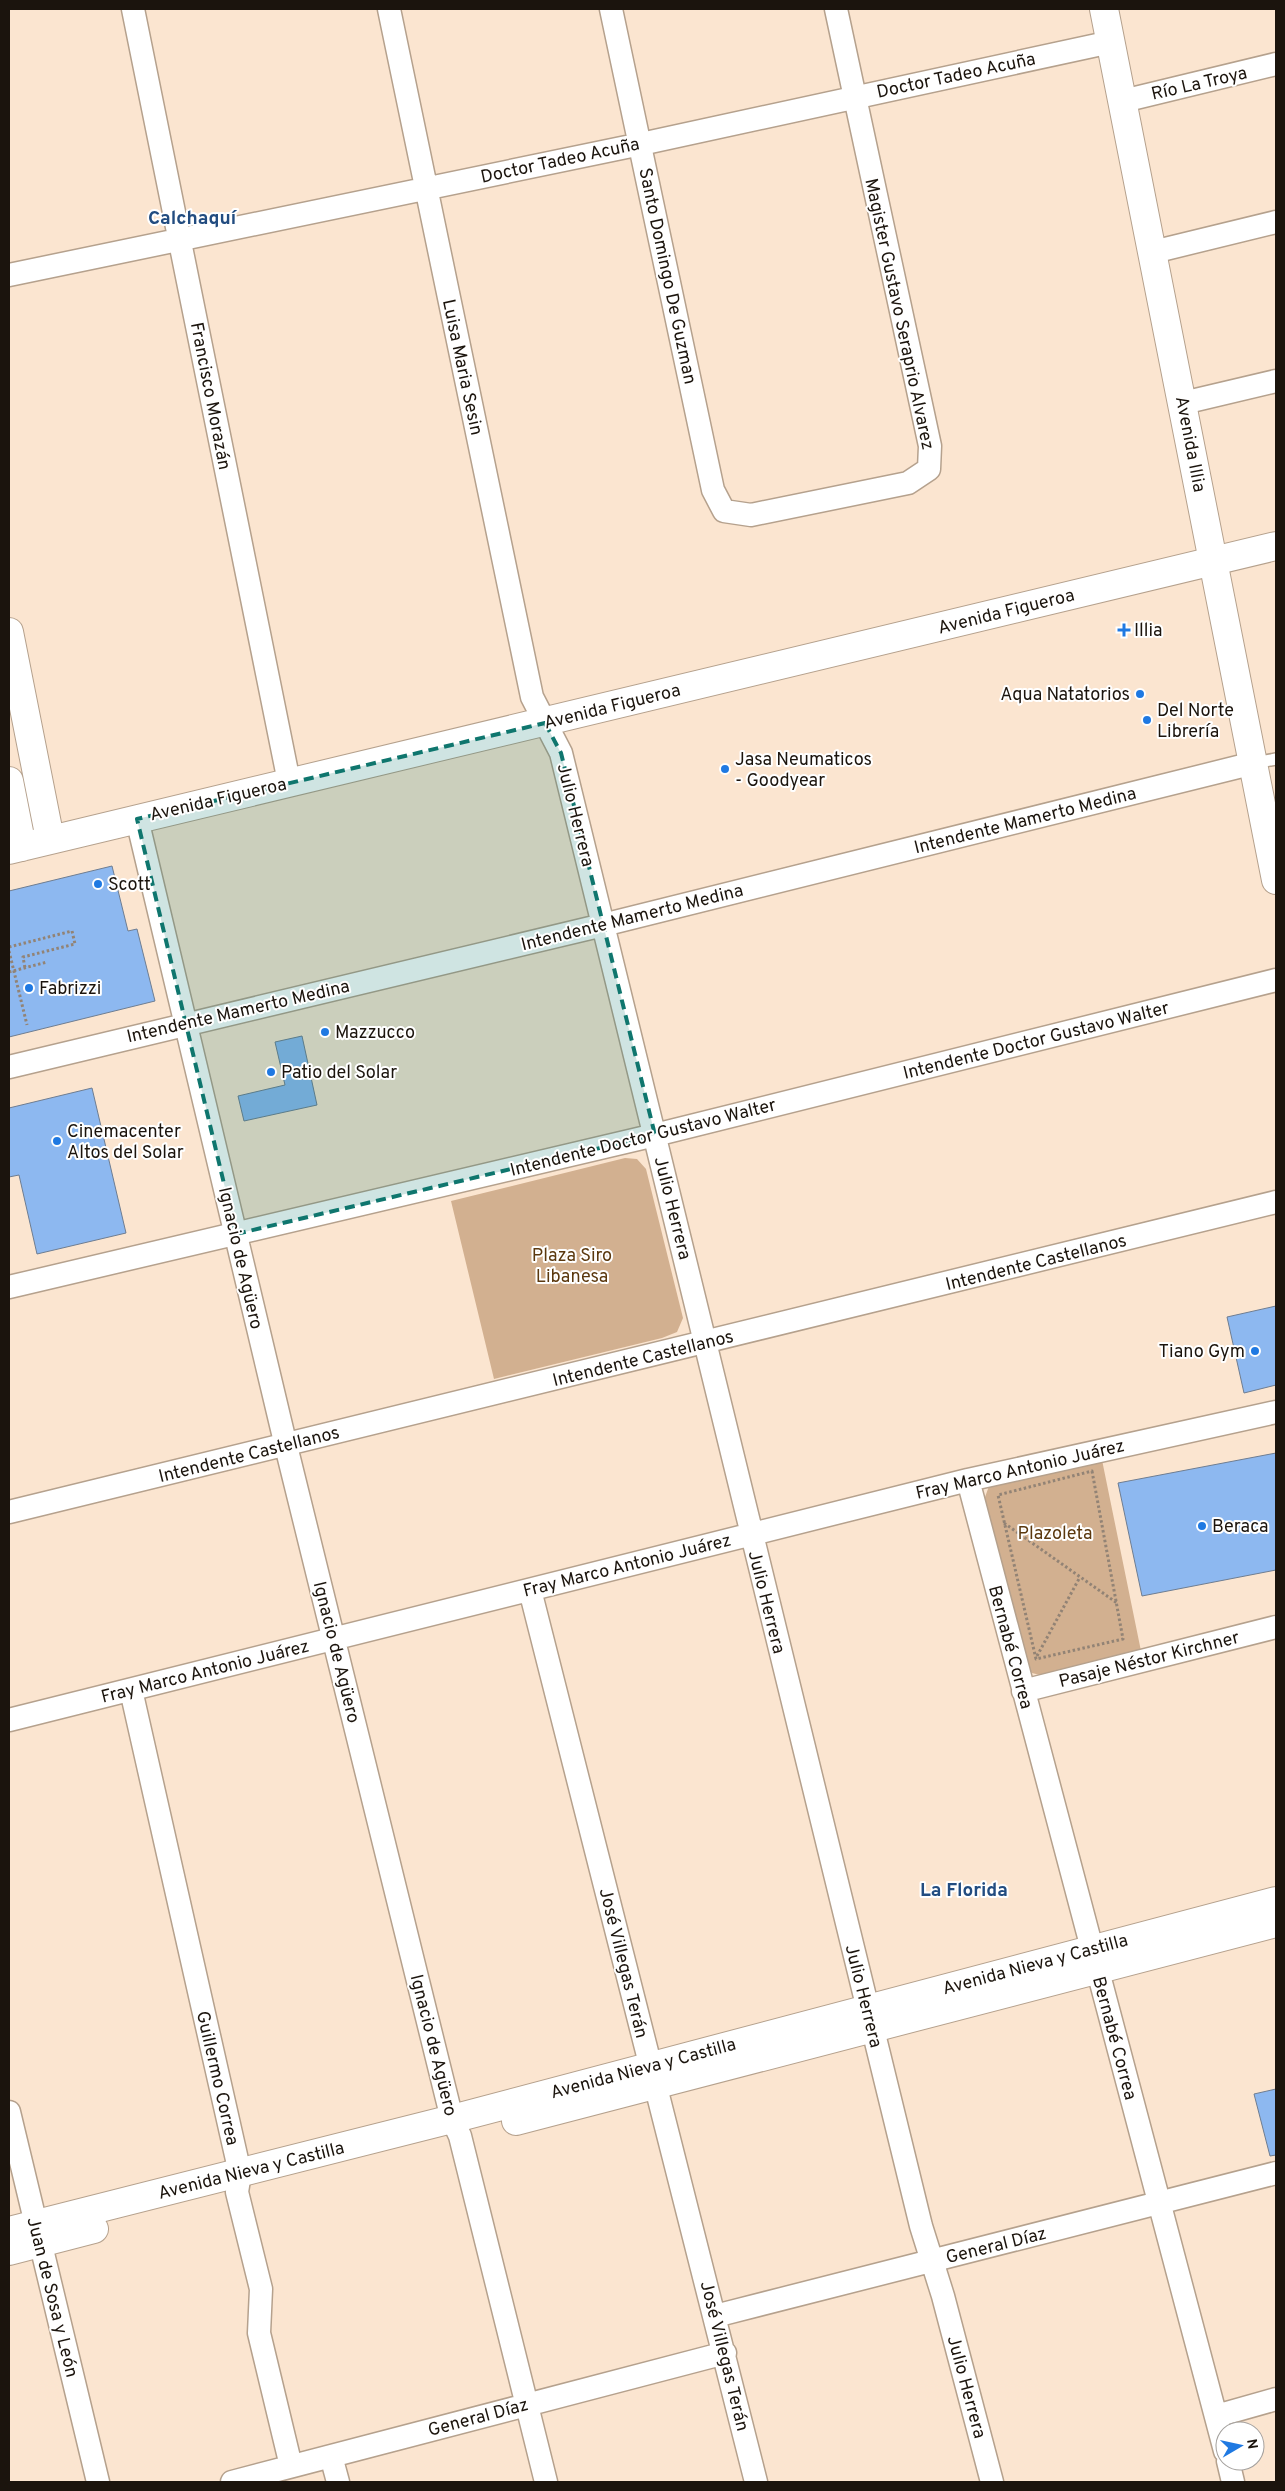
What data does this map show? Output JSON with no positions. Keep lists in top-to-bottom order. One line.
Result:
{"streets":{"main road":["Avenida Illia","Avenida Figueroa","Avenida Nieva y Castilla"],"street":["Doctor Tadeo Acuña","Río La Troya","Santo Domingo De Guzman","Magister Gustavo Seraprio Alvarez","Luisa Maria Sesin","Francisco Morazán","Julio Herrera","Intendente Mamerto Medina","Intendente Doctor Gustavo Walter","Ignacio de Agüero","Intendente Castellanos","Fray Marco Antonio Juárez","Bernabé Correa","Pasaje Néstor Kirchner","José Villegas Terán","Guillermo Correa","General Díaz","Juan de Sosa y León"]},"crossings":[["Doctor Tadeo Acuña","Santo Domingo De Guzman"],["Doctor Tadeo Acuña","Magister Gustavo Seraprio Alvarez"],["Doctor Tadeo Acuña","Luisa Maria Sesin"],["Doctor Tadeo Acuña","Francisco Morazán"],["Doctor Tadeo Acuña","Avenida Illia"],["Río La Troya","Avenida Illia"],["Santo Domingo De Guzman","Magister Gustavo Seraprio Alvarez"],["Luisa Maria Sesin","Avenida Figueroa"],["Luisa Maria Sesin","Julio Herrera"],["Francisco Morazán","Avenida Figueroa"],["Avenida Illia","Avenida Figueroa"],["Avenida Illia","Intendente Mamerto Medina"],["Avenida Figueroa","Julio Herrera"],["Avenida Figueroa","Ignacio de Agüero"],["Julio Herrera","Intendente Mamerto Medina"],["Julio Herrera","Intendente Doctor Gustavo Walter"],["Julio Herrera","Intendente Castellanos"],["Julio Herrera","Fray Marco Antonio Juárez"],["Julio Herrera","Avenida Nieva y Castilla"],["Julio Herrera","General Díaz"],["Intendente Mamerto Medina","Ignacio de Agüero"],["Intendente Doctor Gustavo Walter","Ignacio de Agüero"],["Ignacio de Agüero","Intendente Castellanos"],["Ignacio de Agüero","Fray Marco Antonio Juárez"],["Ignacio de Agüero","Avenida Nieva y Castilla"],["Ignacio de Agüero","General Díaz"],["Fray Marco Antonio Juárez","Bernabé Correa"],["Fray Marco Antonio Juárez","José Villegas Terán"],["Fray Marco Antonio Juárez","Guillermo Correa"],["Bernabé Correa","Pasaje Néstor Kirchner"],["Bernabé Correa","Avenida Nieva y Castilla"],["Bernabé Correa","General Díaz"],["José Villegas Terán","Avenida Nieva y Castilla"],["José Villegas Terán","General Díaz"],["Avenida Nieva y Castilla","Guillermo Correa"],["Avenida Nieva y Castilla","Juan de Sosa y León"],["Guillermo Correa","General Díaz"]],"districts":["Calchaquí","La Florida"],"parks":["Plaza Siro Libanesa","Plazoleta"],"places":{"health":["Illia"],"other":["Aqua Natatorios","Del Norte Librería","Jasa Neumaticos - Goodyear","Scott","Fabrizzi","Mazzucco","Patio del Solar","Cinemacenter Altos del Solar","Tiano Gym","Beraca"]},"north":"right"}
